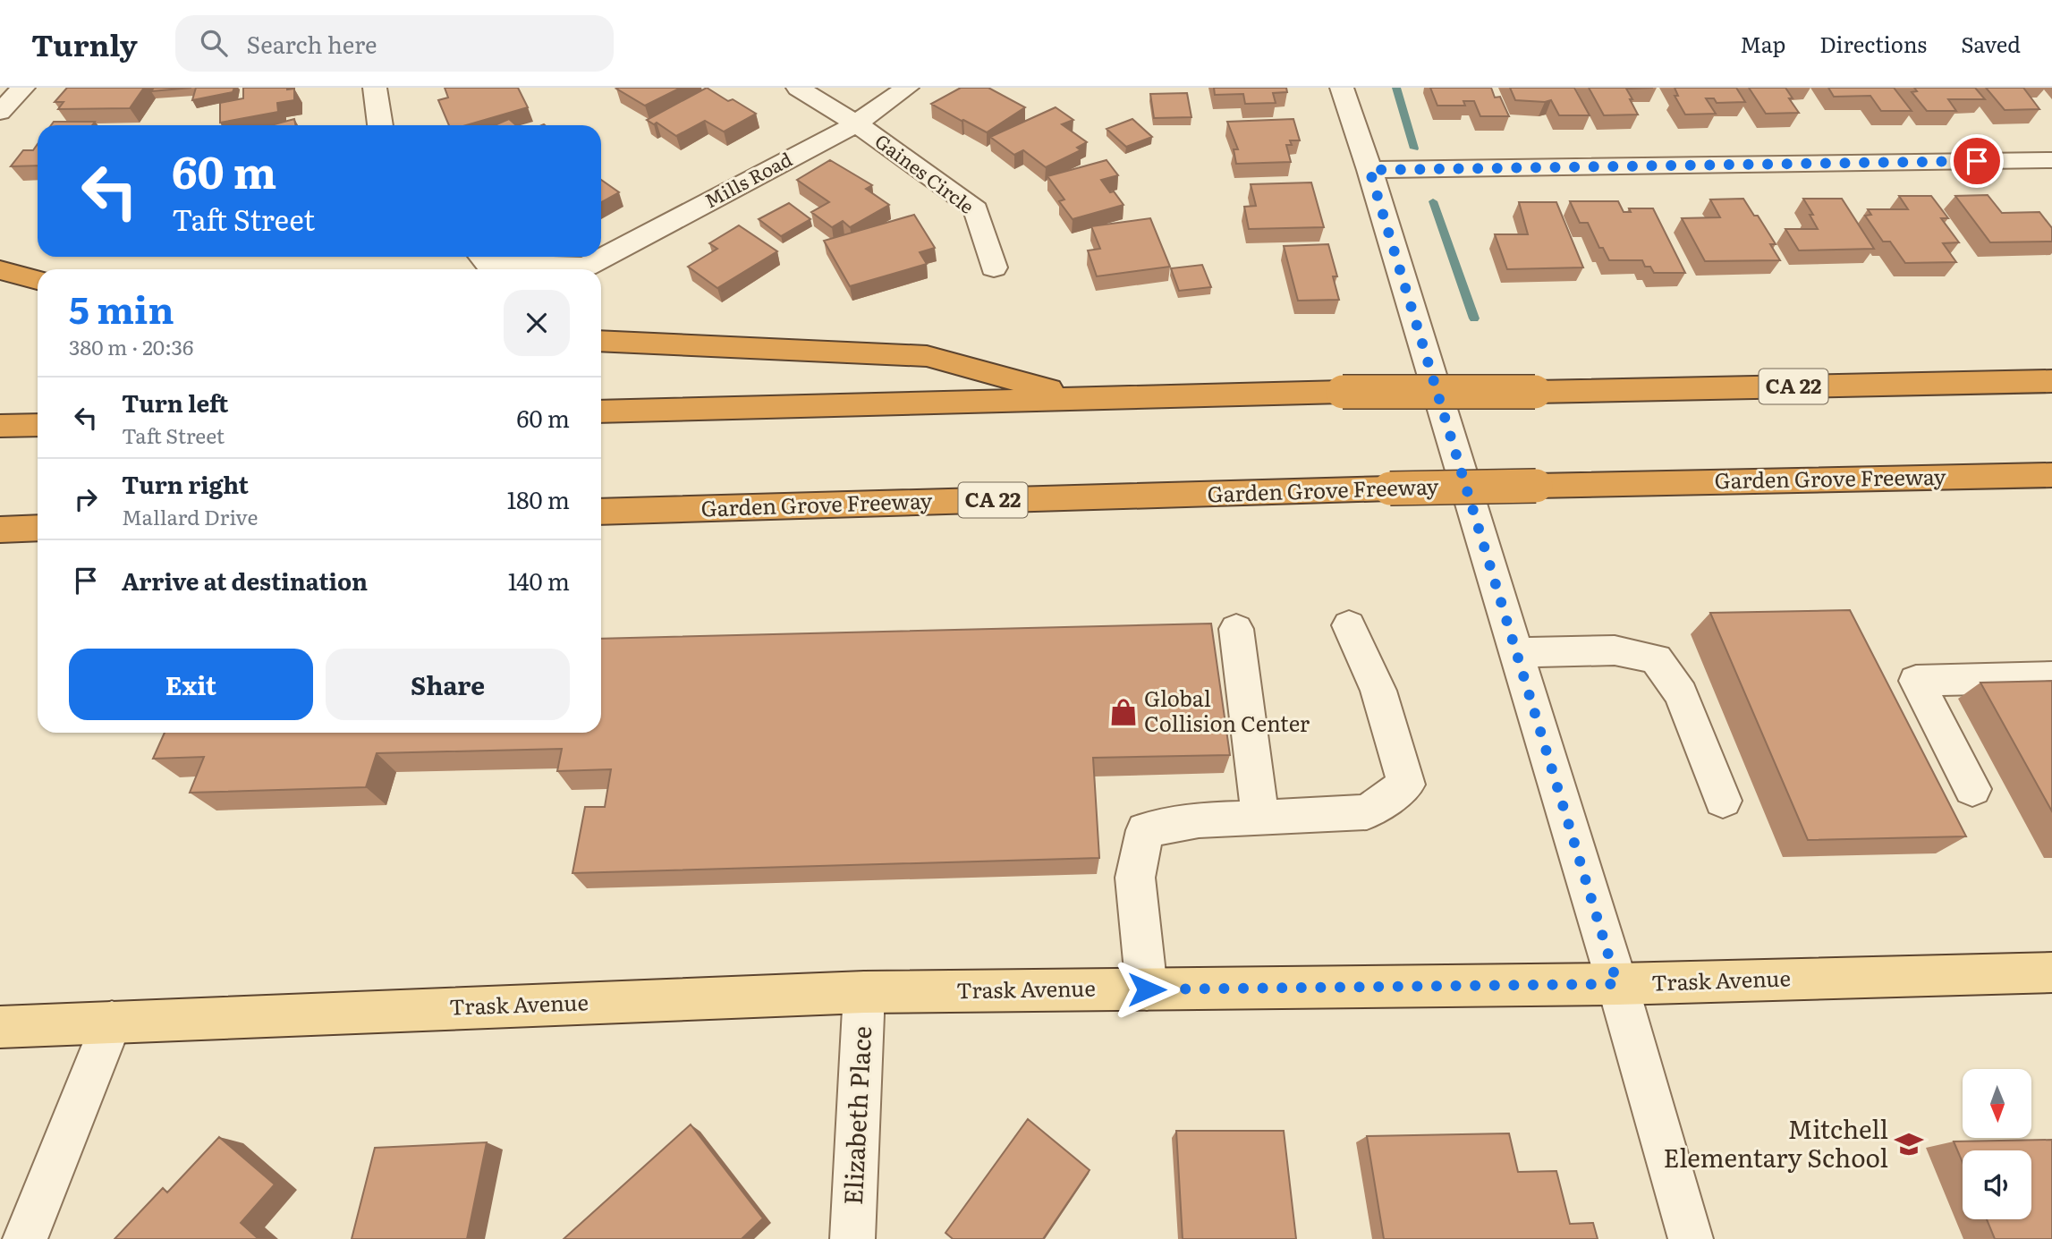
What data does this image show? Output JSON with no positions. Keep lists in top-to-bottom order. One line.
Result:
{"streets":{"highway":["CA 22","Garden Grove Freeway"],"main road":["Trask Avenue"],"street":["Gaines Circle","Mills Road","Elizabeth Place"]},"crossings":[["Gaines Circle","Mills Road"],["Trask Avenue","Elizabeth Place"]],"places":{"shop":["Global Collision Center"],"school or university":["Mitchell Elementary School"]},"north":"bottom","page":{"header":"Turnly","search":"Search here","nav":["Map","Directions","Saved"],"turn":["60 m","Taft Street"],"heading":["5 min","380 m · 20:36"],"list":[{"name":"Turn left","note":"Taft Street","value":"60 m"},{"name":"Turn right","note":"Mallard Drive","value":"180 m"},{"name":"Arrive at destination","value":"140 m"}],"buttons":["Exit","Share"]}}
